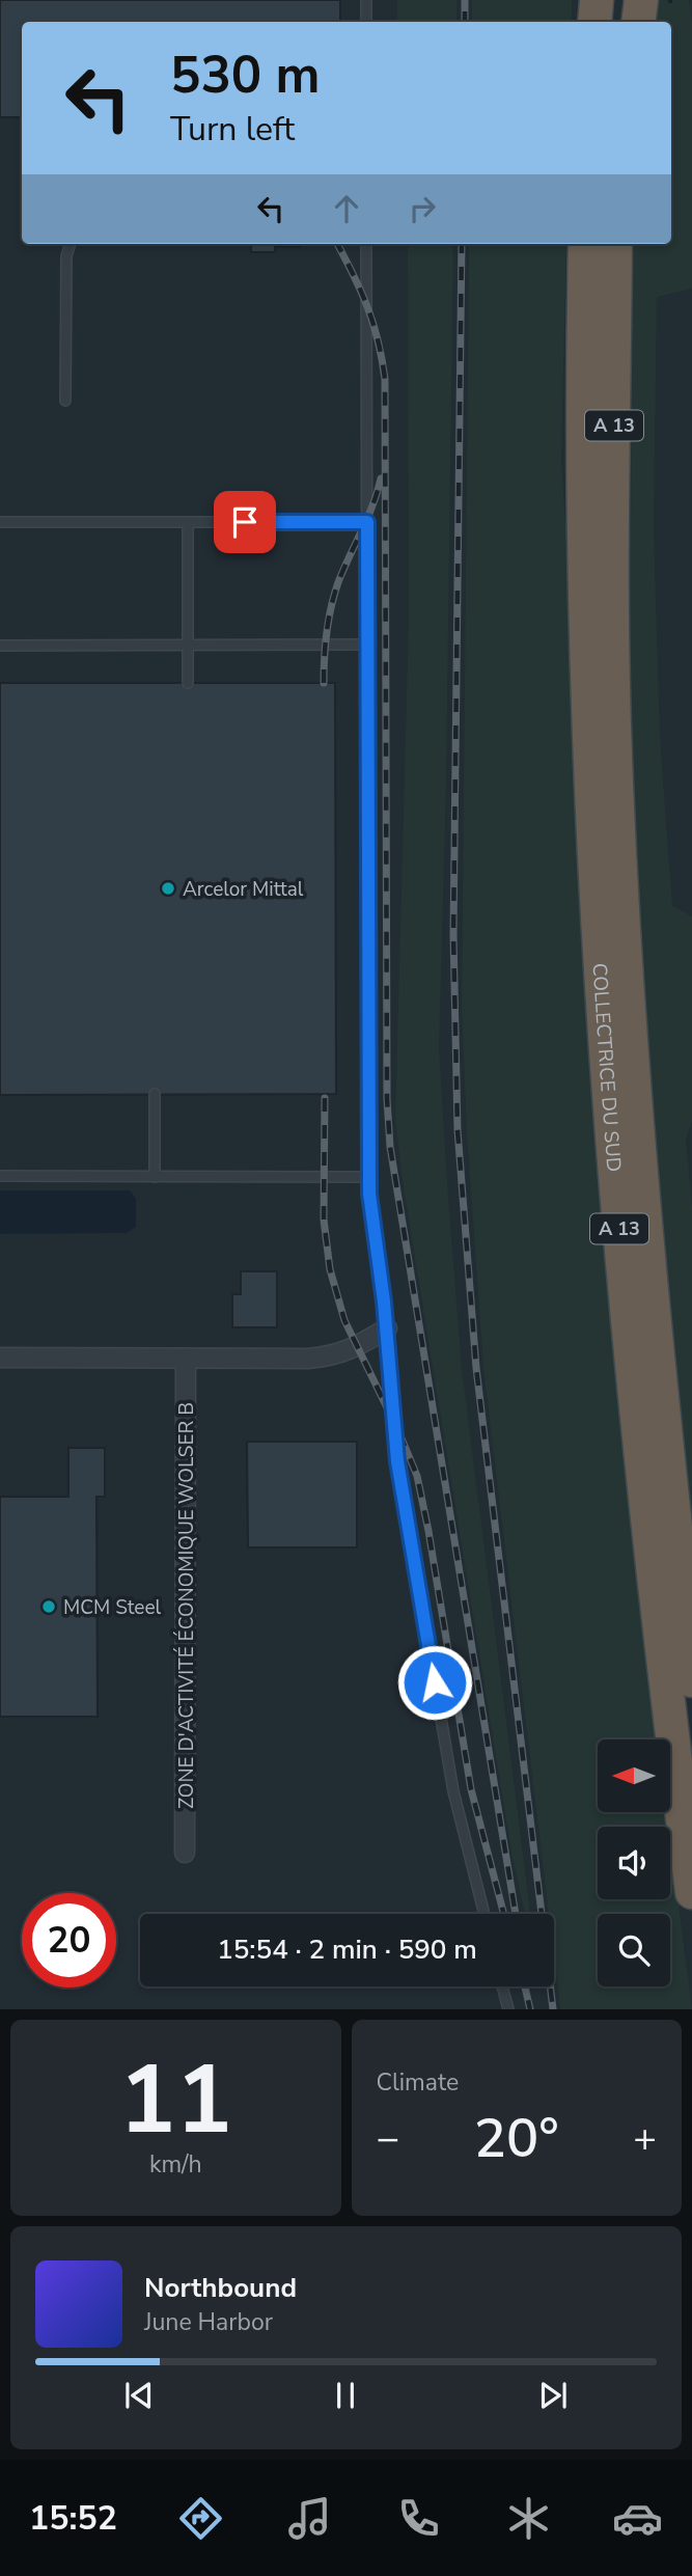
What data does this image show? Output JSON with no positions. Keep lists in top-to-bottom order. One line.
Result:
{"streets":{"highway":["A 13","COLLECTRICE DU SUD"],"street":["ZONE D'ACTIVITÉ ÉCONOMIQUE WOLSER B"]},"places":["Arcelor Mittal","MCM Steel"],"north":"left","page":{"turn":["530 m","Turn left"],"limit":"20","trip":"15:54 · 2 min · 590 m","tile":[["11","km/h"],"Climate"],"heat":["−","20°","+"],"song":["Northbound","June Harbor"],"tabs":"15:52"}}
